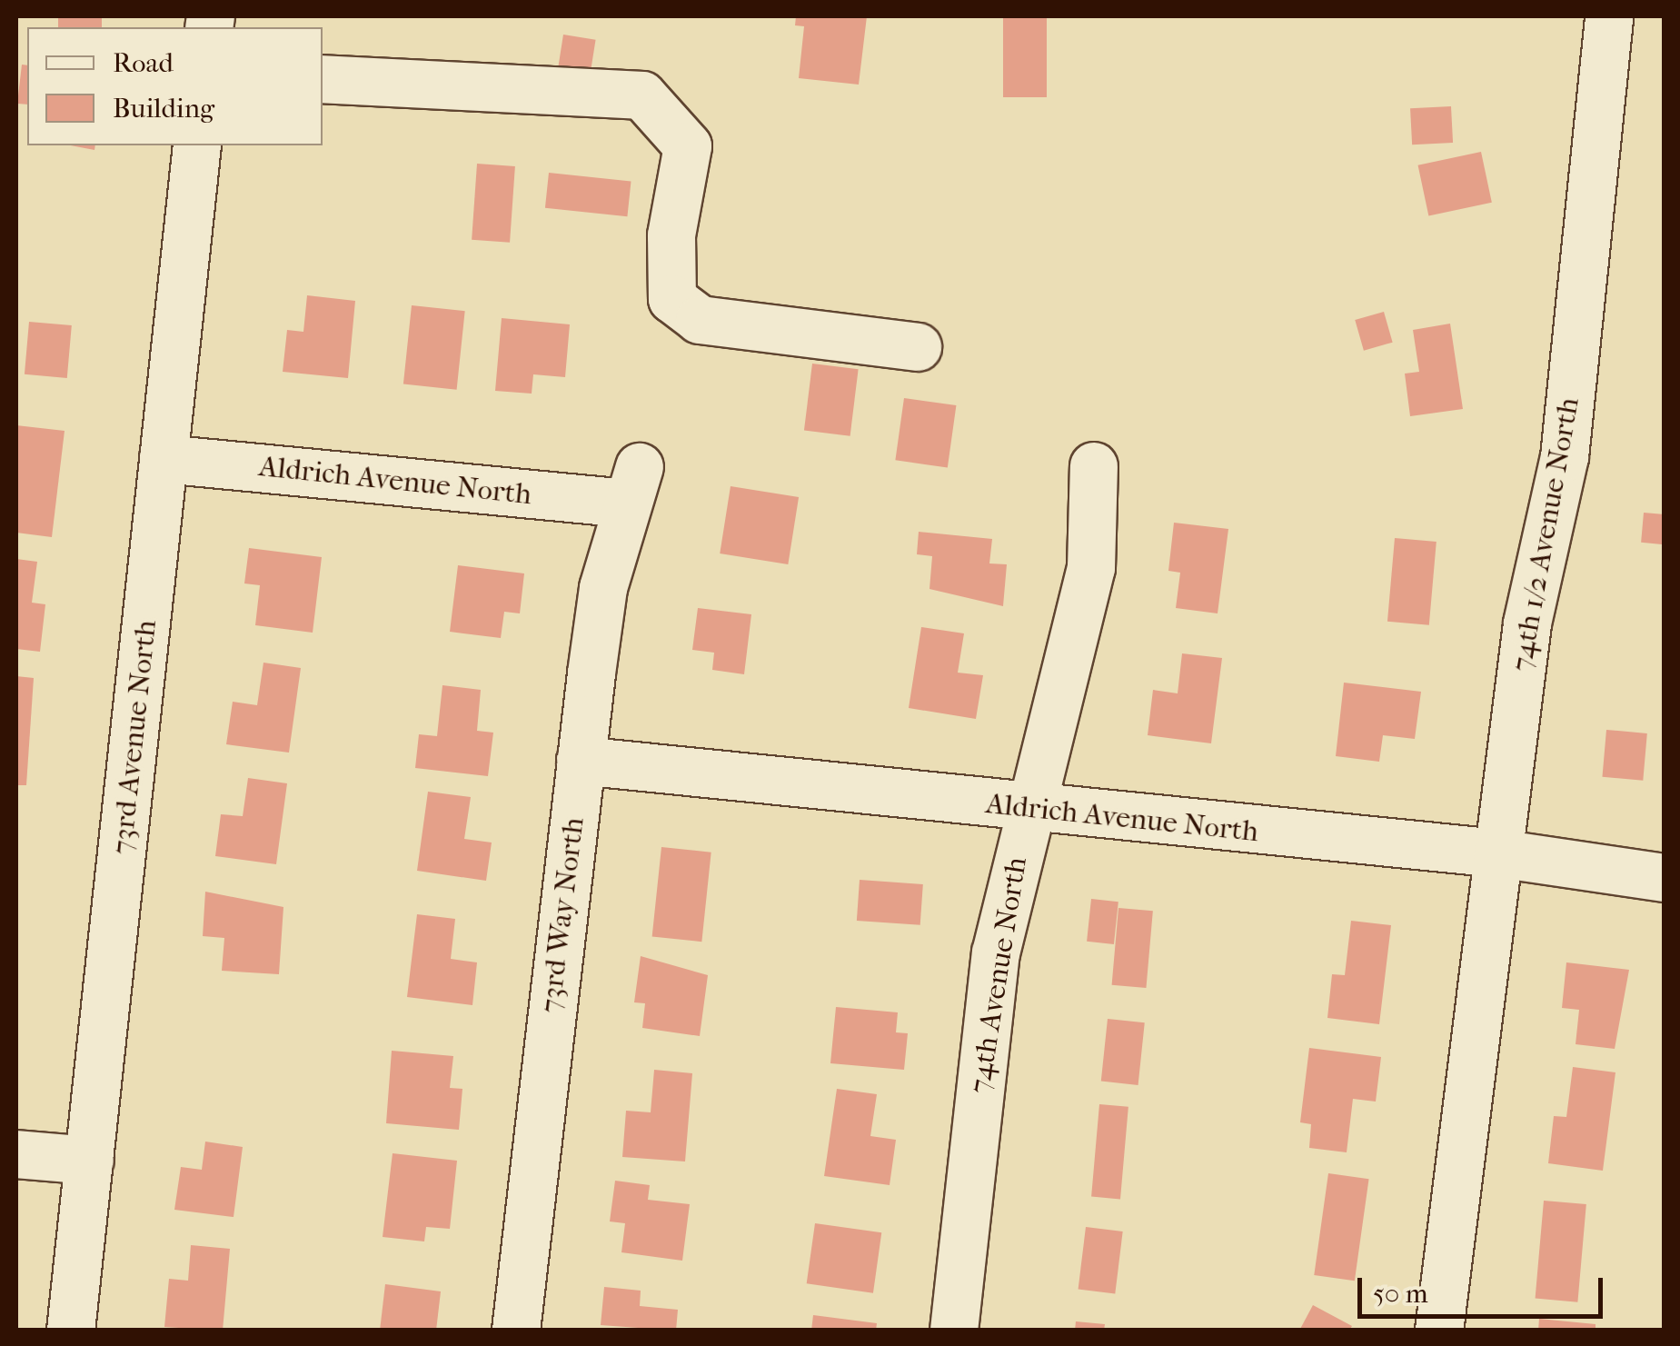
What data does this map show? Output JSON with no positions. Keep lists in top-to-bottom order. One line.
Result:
{"streets":{"street":["Aldrich Avenue North","74th 1/2 Avenue North","73rd Avenue North","73rd Way North","74th Avenue North"]},"crossings":[["Aldrich Avenue North","74th 1/2 Avenue North"],["Aldrich Avenue North","73rd Avenue North"],["Aldrich Avenue North","73rd Way North"],["Aldrich Avenue North","74th Avenue North"]],"legend":["Road","Building"],"scale_bar":"50 m"}
